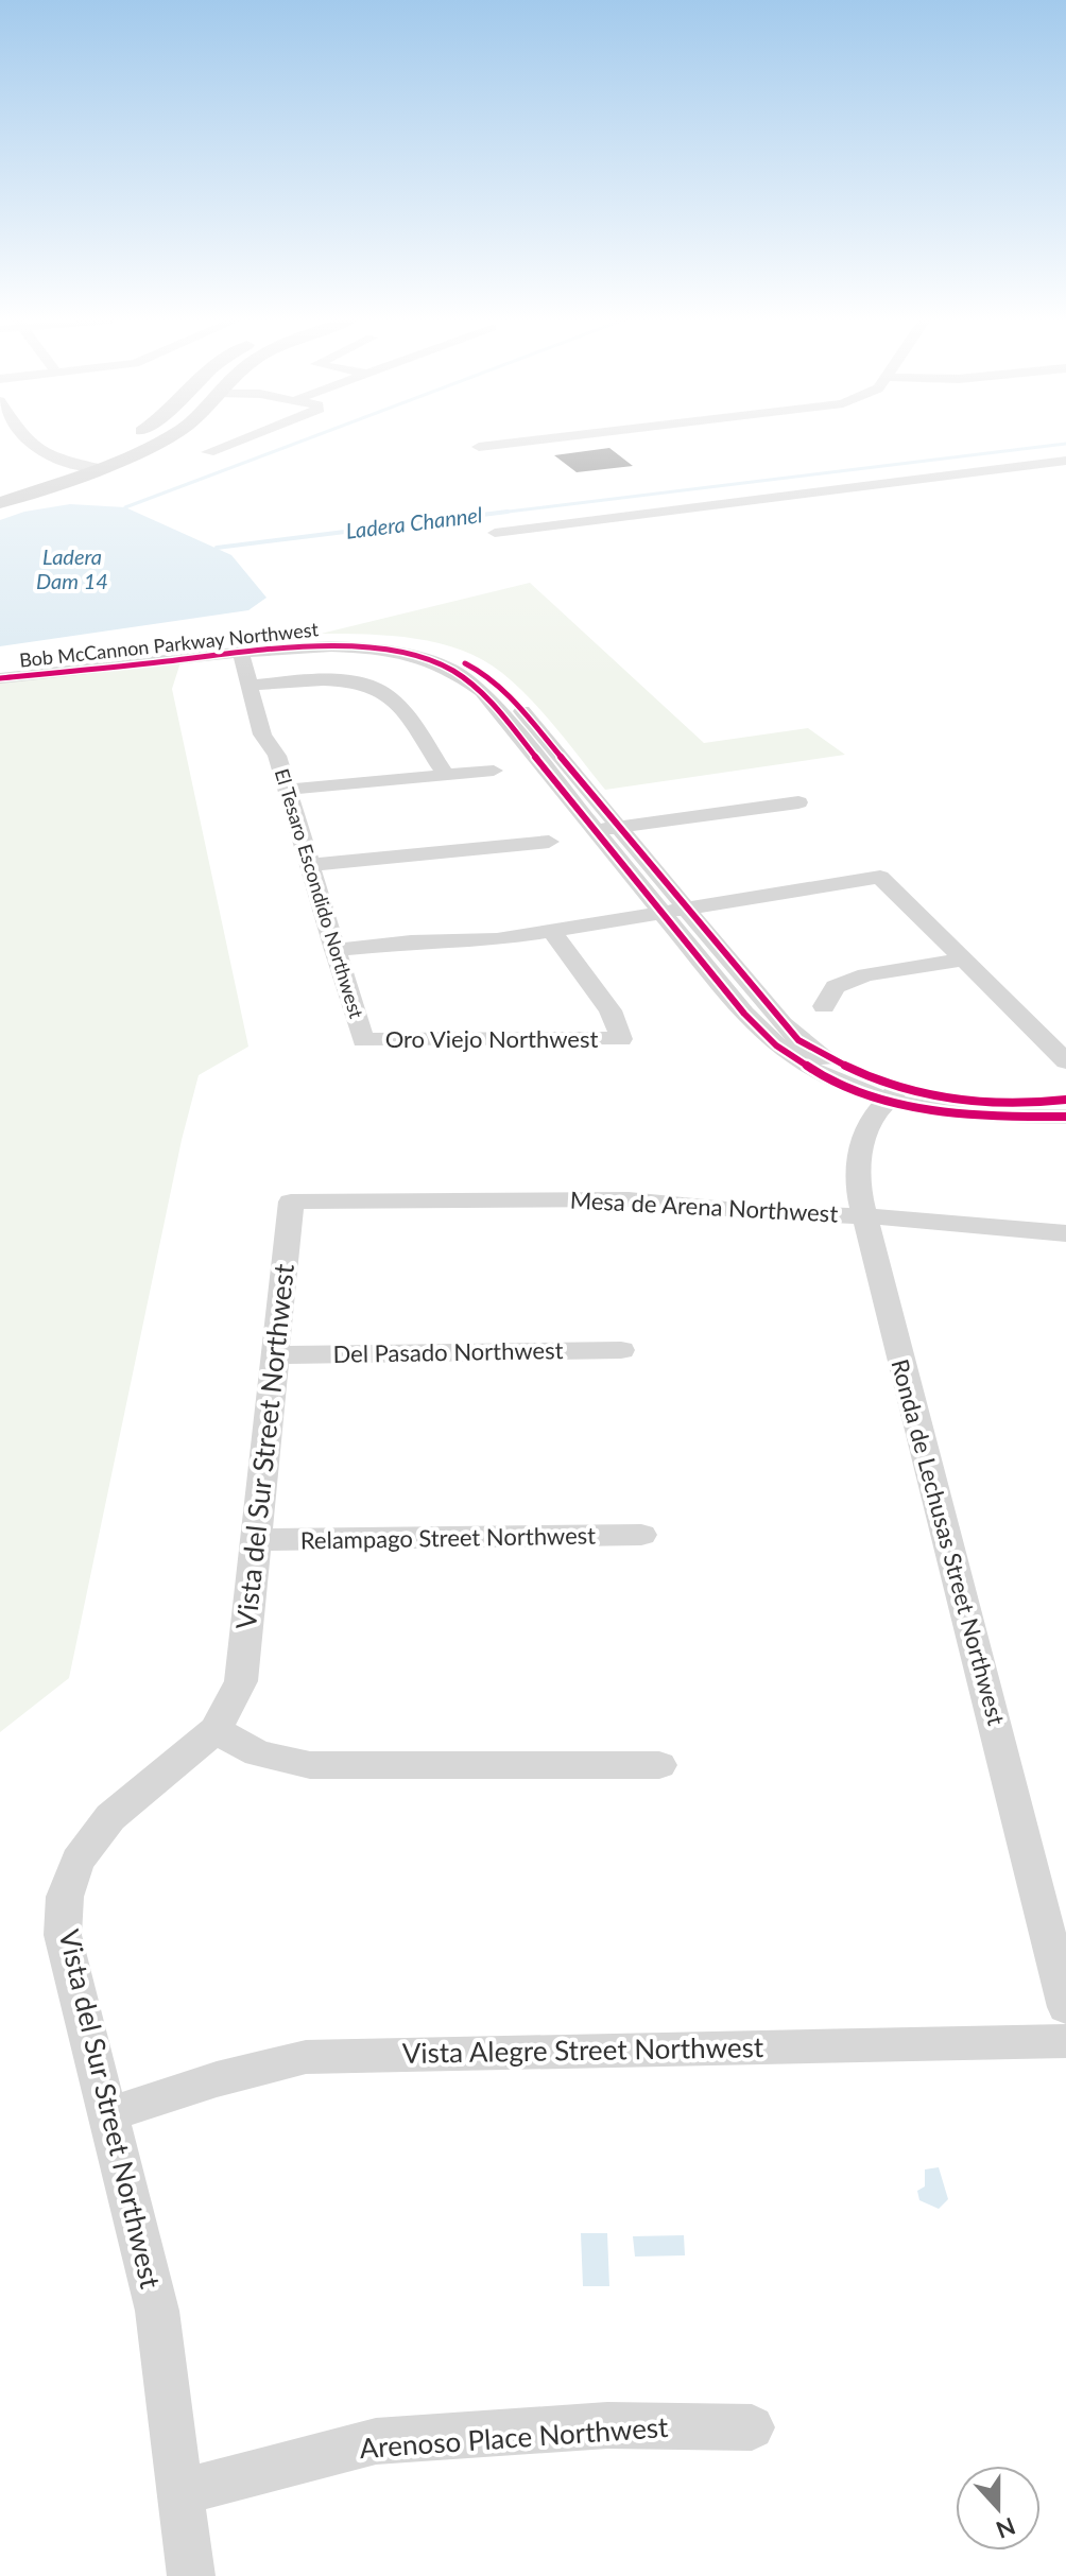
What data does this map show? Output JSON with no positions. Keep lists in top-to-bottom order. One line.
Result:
{"streets":{"street":["Bob McCannon Parkway Northwest","El Tesaro Escondido Northwest","Oro Viejo Northwest","Mesa de Arena Northwest","Del Pasado Northwest","Vista del Sur Street Northwest","Relampago Street Northwest","Ronda de Lechusas Street Northwest","Vista Alegre Street Northwest","Arenoso Place Northwest"]},"crossings":[["Bob McCannon Parkway Northwest","El Tesaro Escondido Northwest"],["Bob McCannon Parkway Northwest","Ronda de Lechusas Street Northwest"],["El Tesaro Escondido Northwest","Oro Viejo Northwest"],["Mesa de Arena Northwest","Vista del Sur Street Northwest"],["Mesa de Arena Northwest","Ronda de Lechusas Street Northwest"],["Del Pasado Northwest","Vista del Sur Street Northwest"],["Vista del Sur Street Northwest","Relampago Street Northwest"],["Vista del Sur Street Northwest","Vista Alegre Street Northwest"],["Vista del Sur Street Northwest","Arenoso Place Northwest"]],"water":["Ladera Channel","Ladera Dam 14"],"north":"bottom"}
